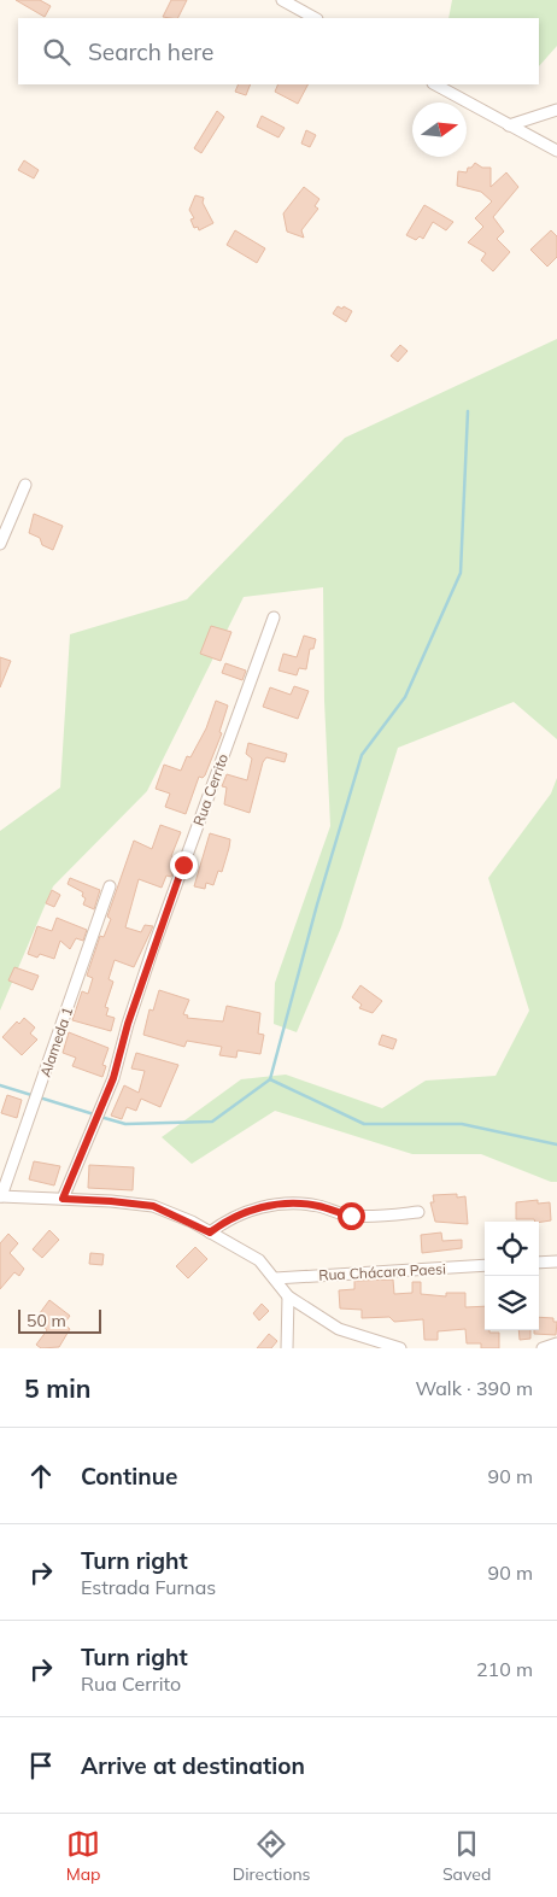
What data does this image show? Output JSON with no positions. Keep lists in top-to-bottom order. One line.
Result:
{"streets":{"street":["Rua Cerrito","Alameda 1","Rua Chácara Paesi"]},"scale_bar":"50 m","north":"right","page":{"search":"Search here","scale":"50 m","heading":["5 min","Walk · 390 m"],"list":[["Continue","90 m"],["Turn right","Estrada Furnas","90 m"],["Turn right","Rua Cerrito","210 m"],"Arrive at destination"],"nav":["Map","Directions","Saved"]}}
